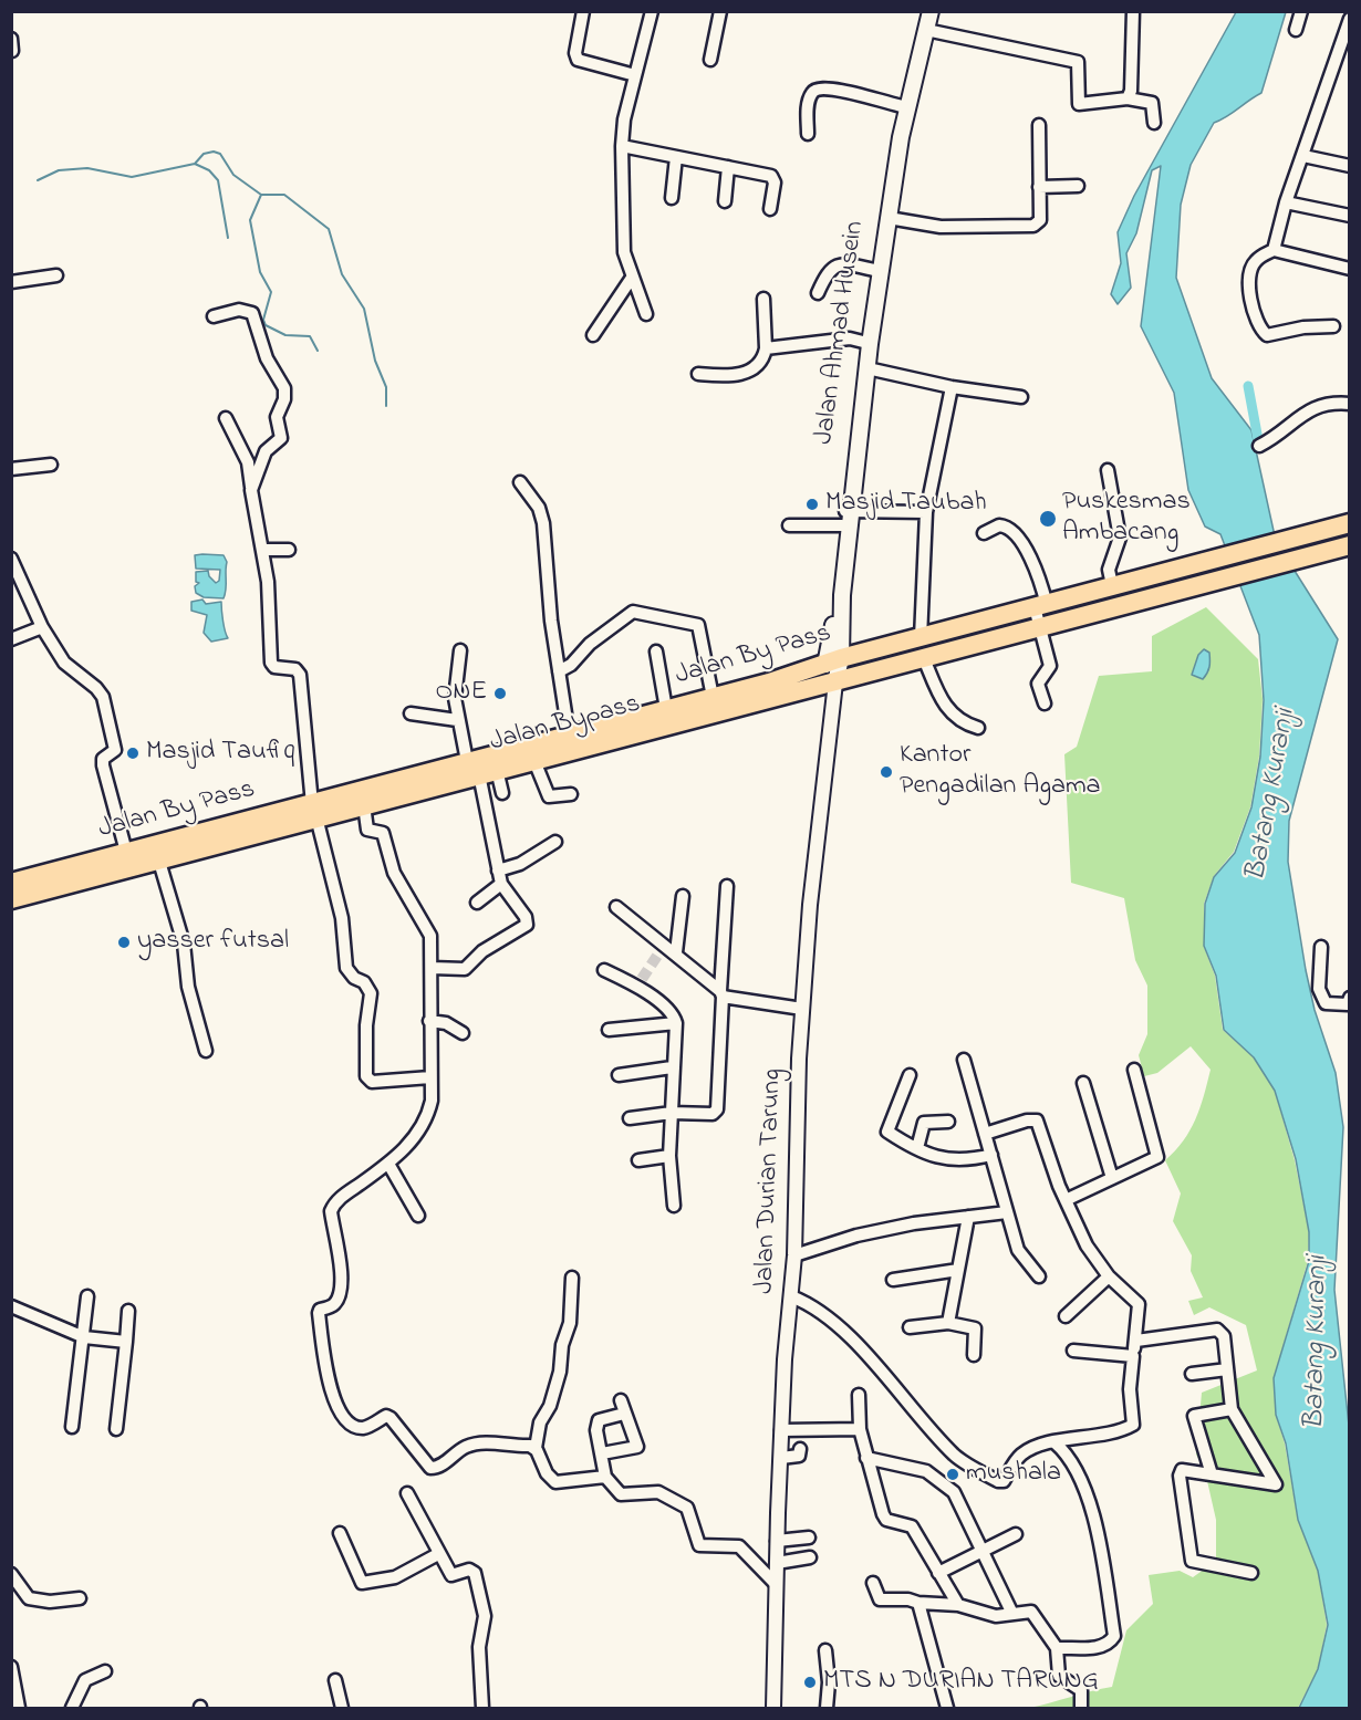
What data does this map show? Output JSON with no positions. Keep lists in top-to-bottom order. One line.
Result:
{"streets":{"highway":["Jalan By Pass","Jalan Bypass"],"main road":["Jalan Ahmad Husein","Jalan Durian Tarung"]},"crossings":[["Jalan Ahmad Husein","Jalan By Pass"],["Jalan Ahmad Husein","Jalan Durian Tarung"],["Jalan By Pass","Jalan Bypass"],["Jalan By Pass","Jalan Durian Tarung"],["Jalan Bypass","Jalan Durian Tarung"]],"water":["Batang Kuranji"],"places":["Masjid Taubah","Puskesmas Ambacang","ONE","Masjid Taufiq","Kantor Pengadilan Agama","yasser futsal","mushala","MTS N DURIAN TARUNG"]}
